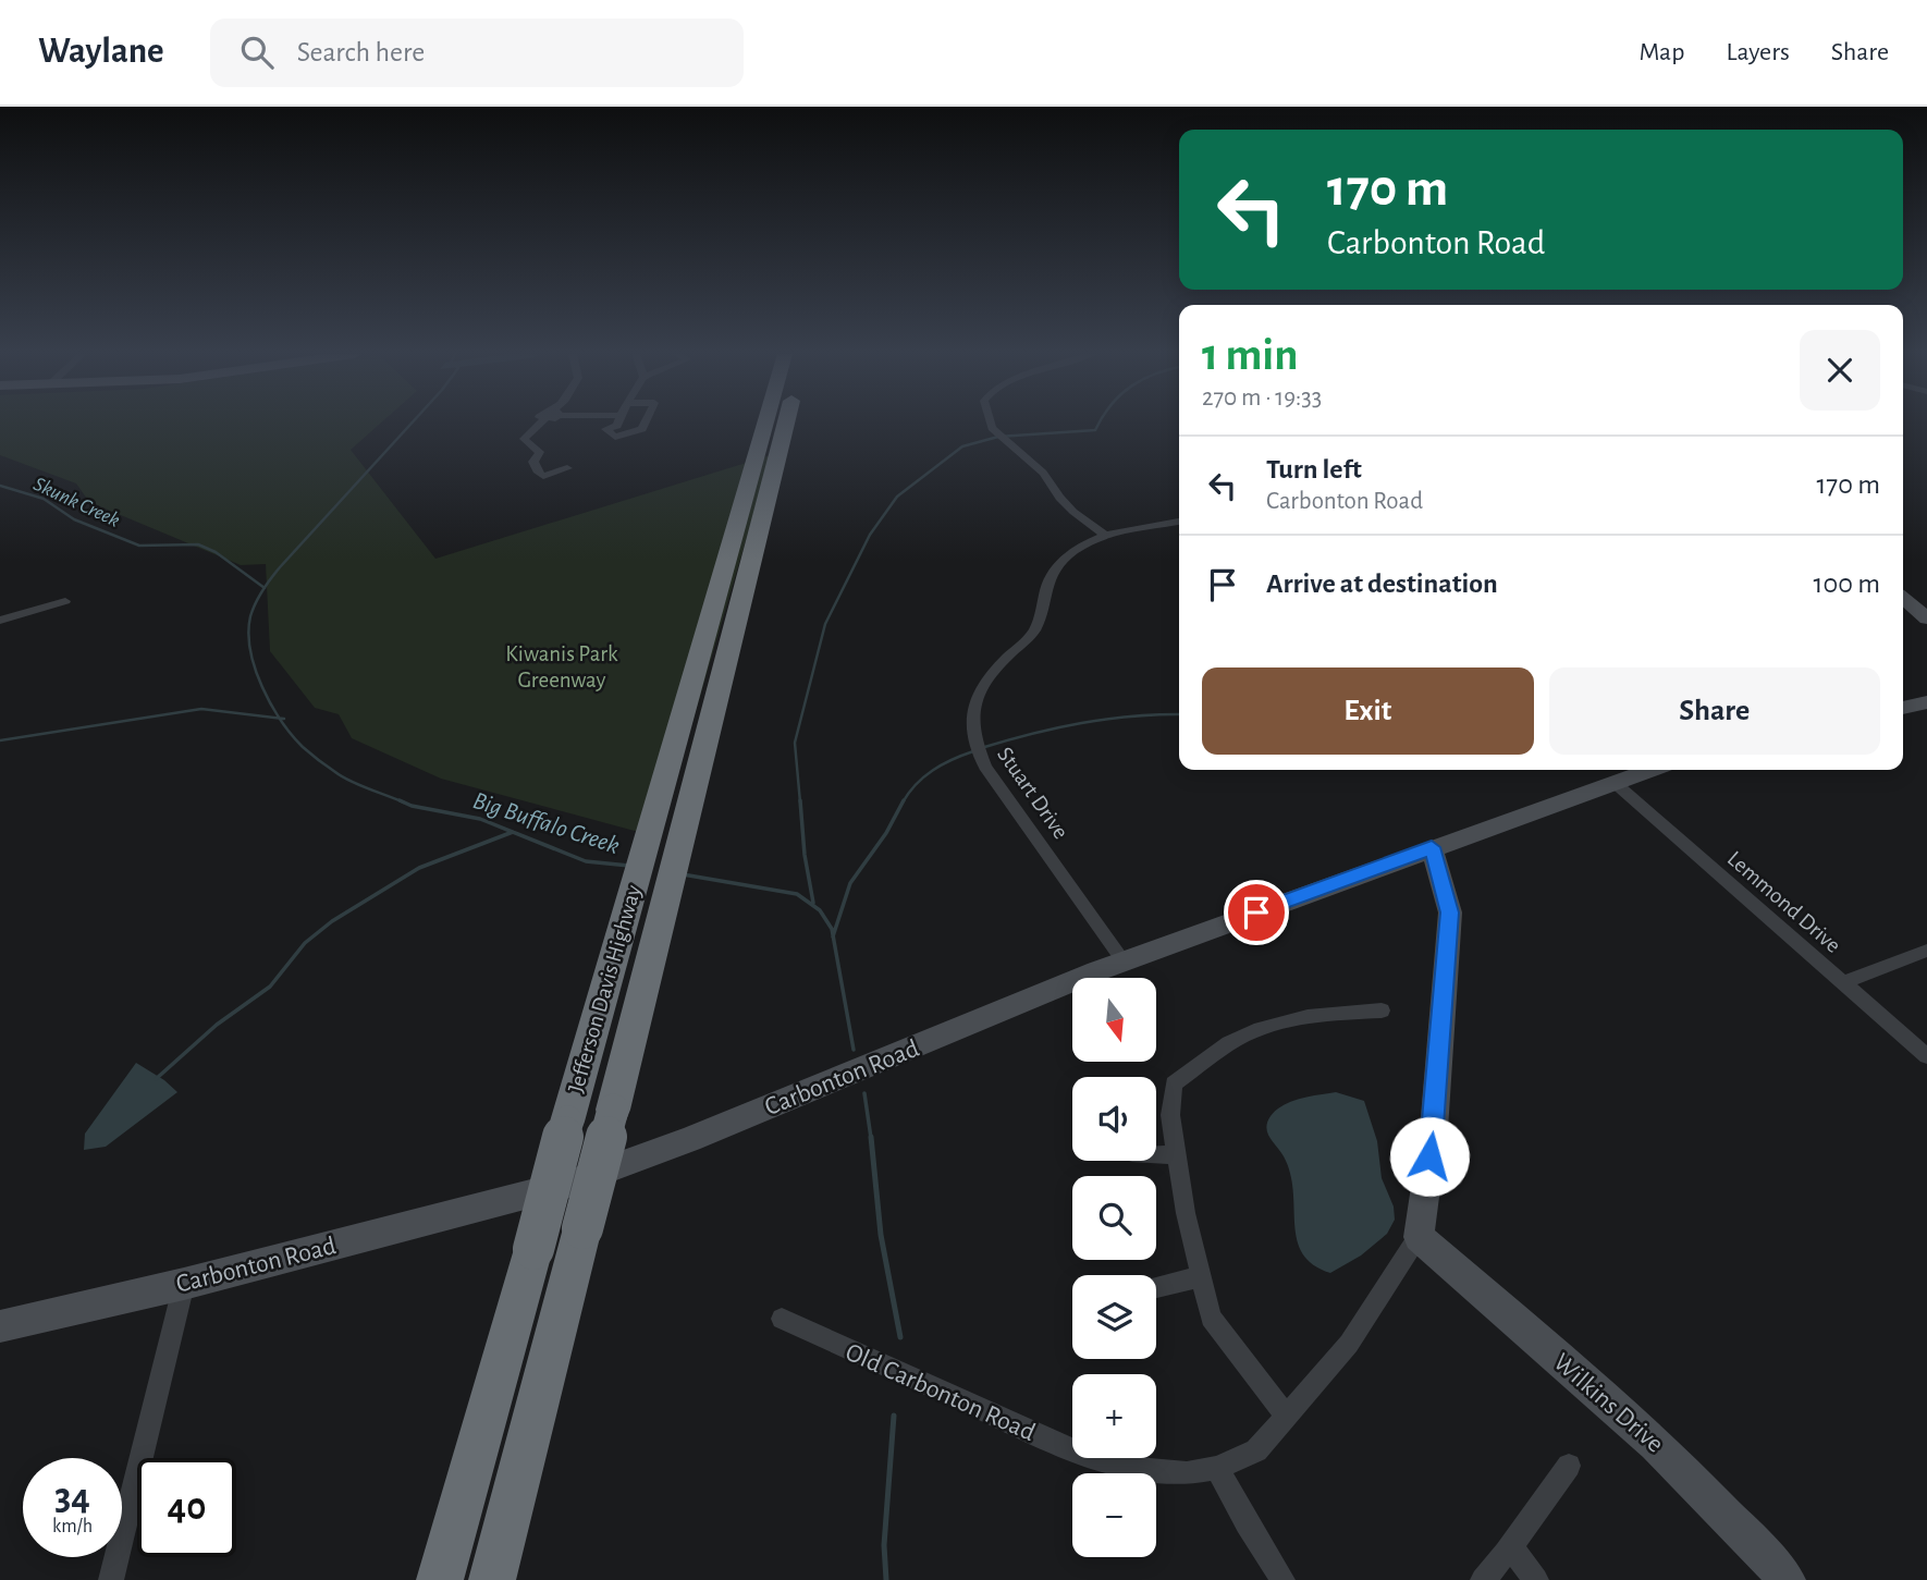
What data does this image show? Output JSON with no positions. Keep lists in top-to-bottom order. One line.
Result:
{"streets":{"highway":["Jefferson Davis Highway"],"street":["Stuart Drive","Lemmond Drive","Carbonton Road","Old Carbonton Road","Wilkins Drive"]},"crossings":[["Stuart Drive","Carbonton Road"],["Lemmond Drive","Carbonton Road"],["Carbonton Road","Old Carbonton Road"],["Old Carbonton Road","Wilkins Drive"]],"water":["Skunk Creek","Big Buffalo Creek"],"parks":["Kiwanis Park Greenway"],"north":"bottom","page":{"header":"Waylane","search":"Search here","nav":["Map","Layers","Share"],"turn":["170 m","Carbonton Road"],"heading":["1 min","270 m · 19:33"],"list":[{"name":"Turn left","note":"Carbonton Road","value":"170 m"},{"name":"Arrive at destination","value":"100 m"}],"buttons":["Exit","Share"],"map_buttons":["+","−"],"speed":"34 km/h","limit":"40"}}
